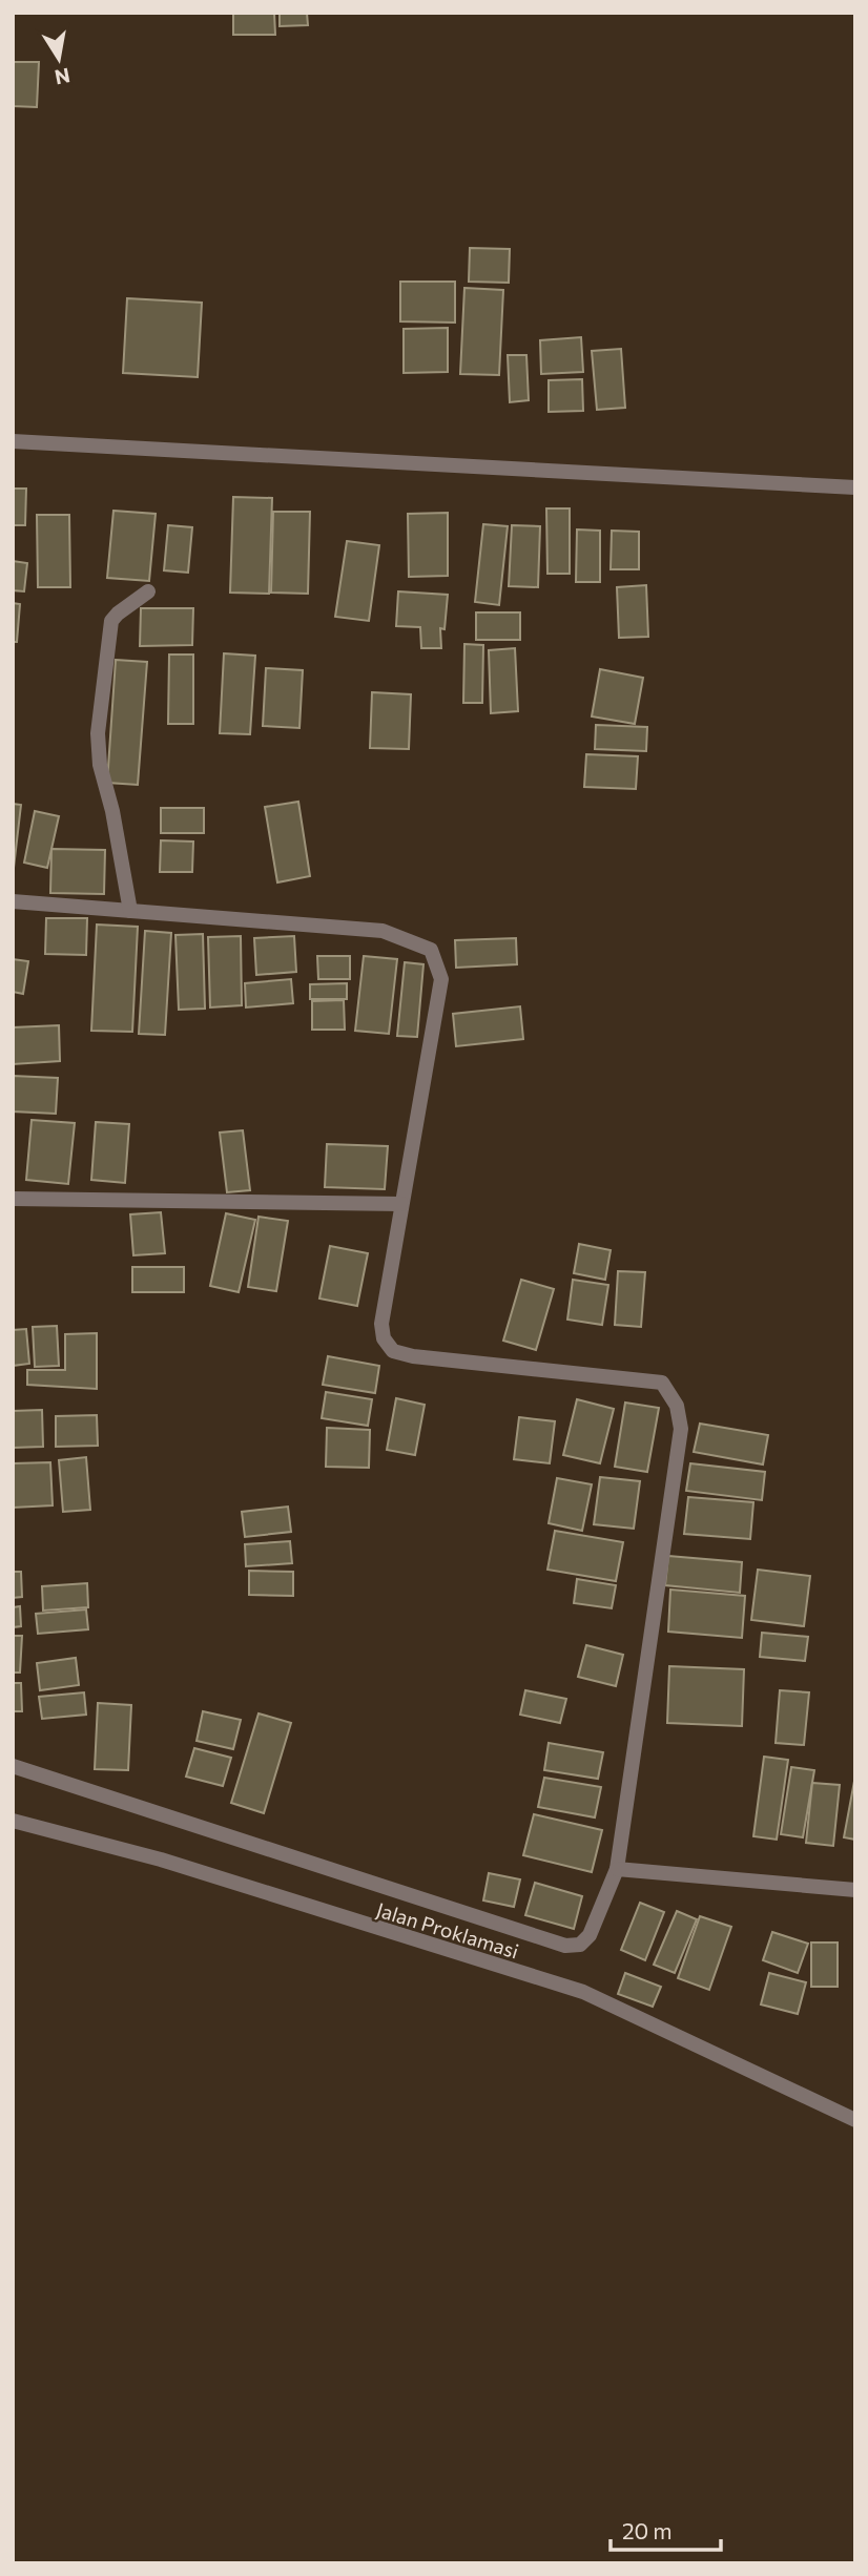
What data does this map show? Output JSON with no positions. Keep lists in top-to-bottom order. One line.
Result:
{"streets":{"street":["Jalan Proklamasi"]},"scale_bar":"20 m","north":"bottom"}
